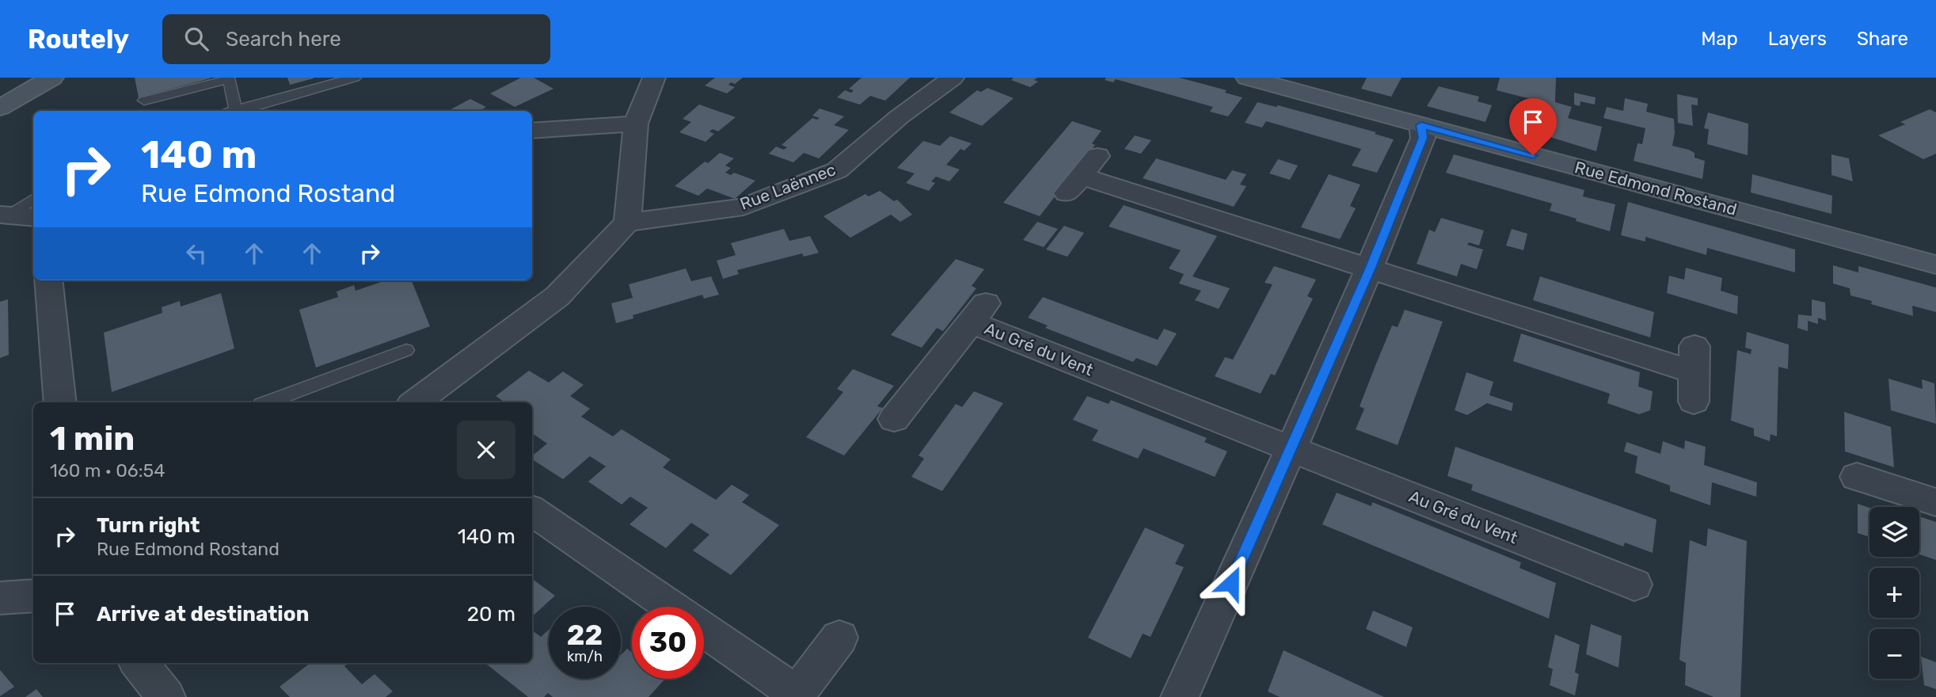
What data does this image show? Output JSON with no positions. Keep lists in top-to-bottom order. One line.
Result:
{"streets":{"street":["Rue Laënnec","Rue Edmond Rostand","Au Gré du Vent"]},"page":{"header":"Routely","search":"Search here","nav":["Map","Layers","Share"],"turn":["140 m","Rue Edmond Rostand"],"heading":["1 min","160 m · 06:54"],"list":[{"name":"Turn right","note":"Rue Edmond Rostand","value":"140 m"},{"name":"Arrive at destination","value":"20 m"}],"map_buttons":["+","−"],"speed":"22 km/h","limit":"30"}}
